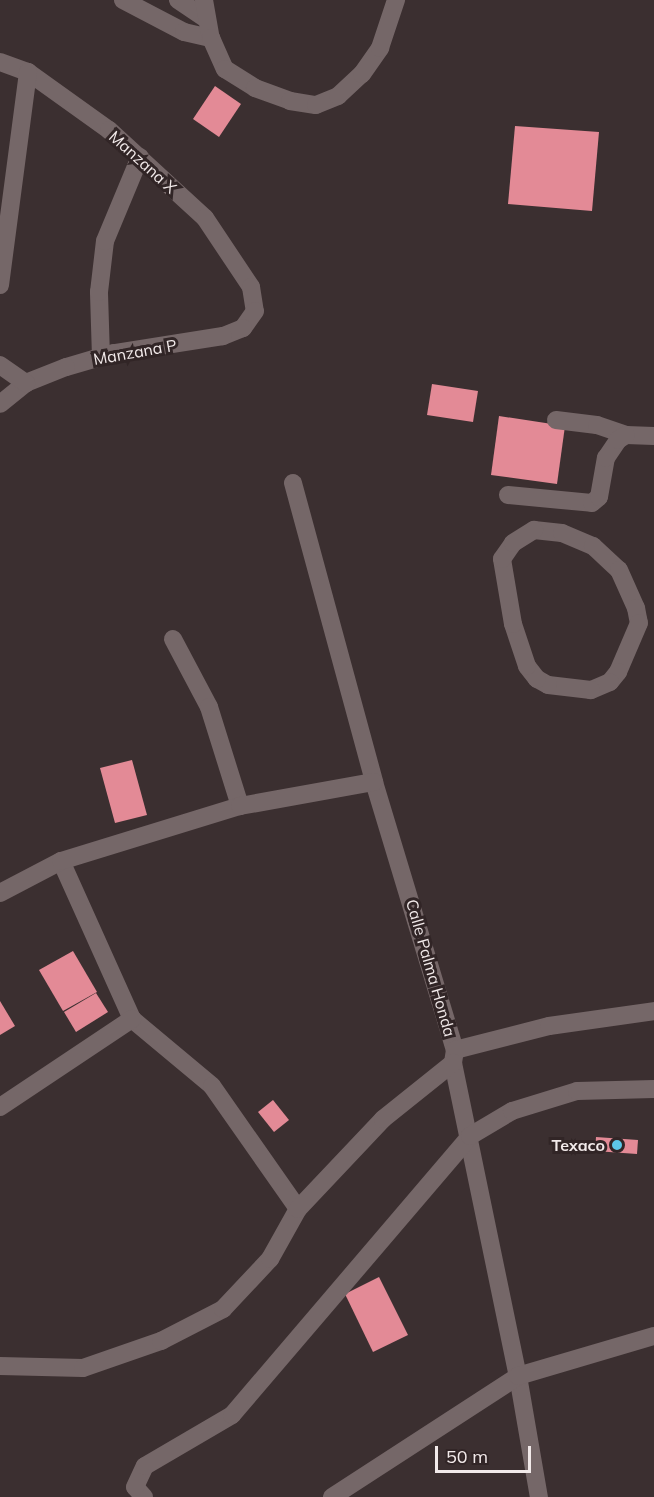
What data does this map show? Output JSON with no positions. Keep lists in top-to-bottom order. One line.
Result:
{"streets":{"street":["Manzana X","Manzana P","Calle Palma Honda"]},"crossings":[["Manzana X","Manzana P"]],"places":["Texaco"],"scale_bar":"50 m"}
